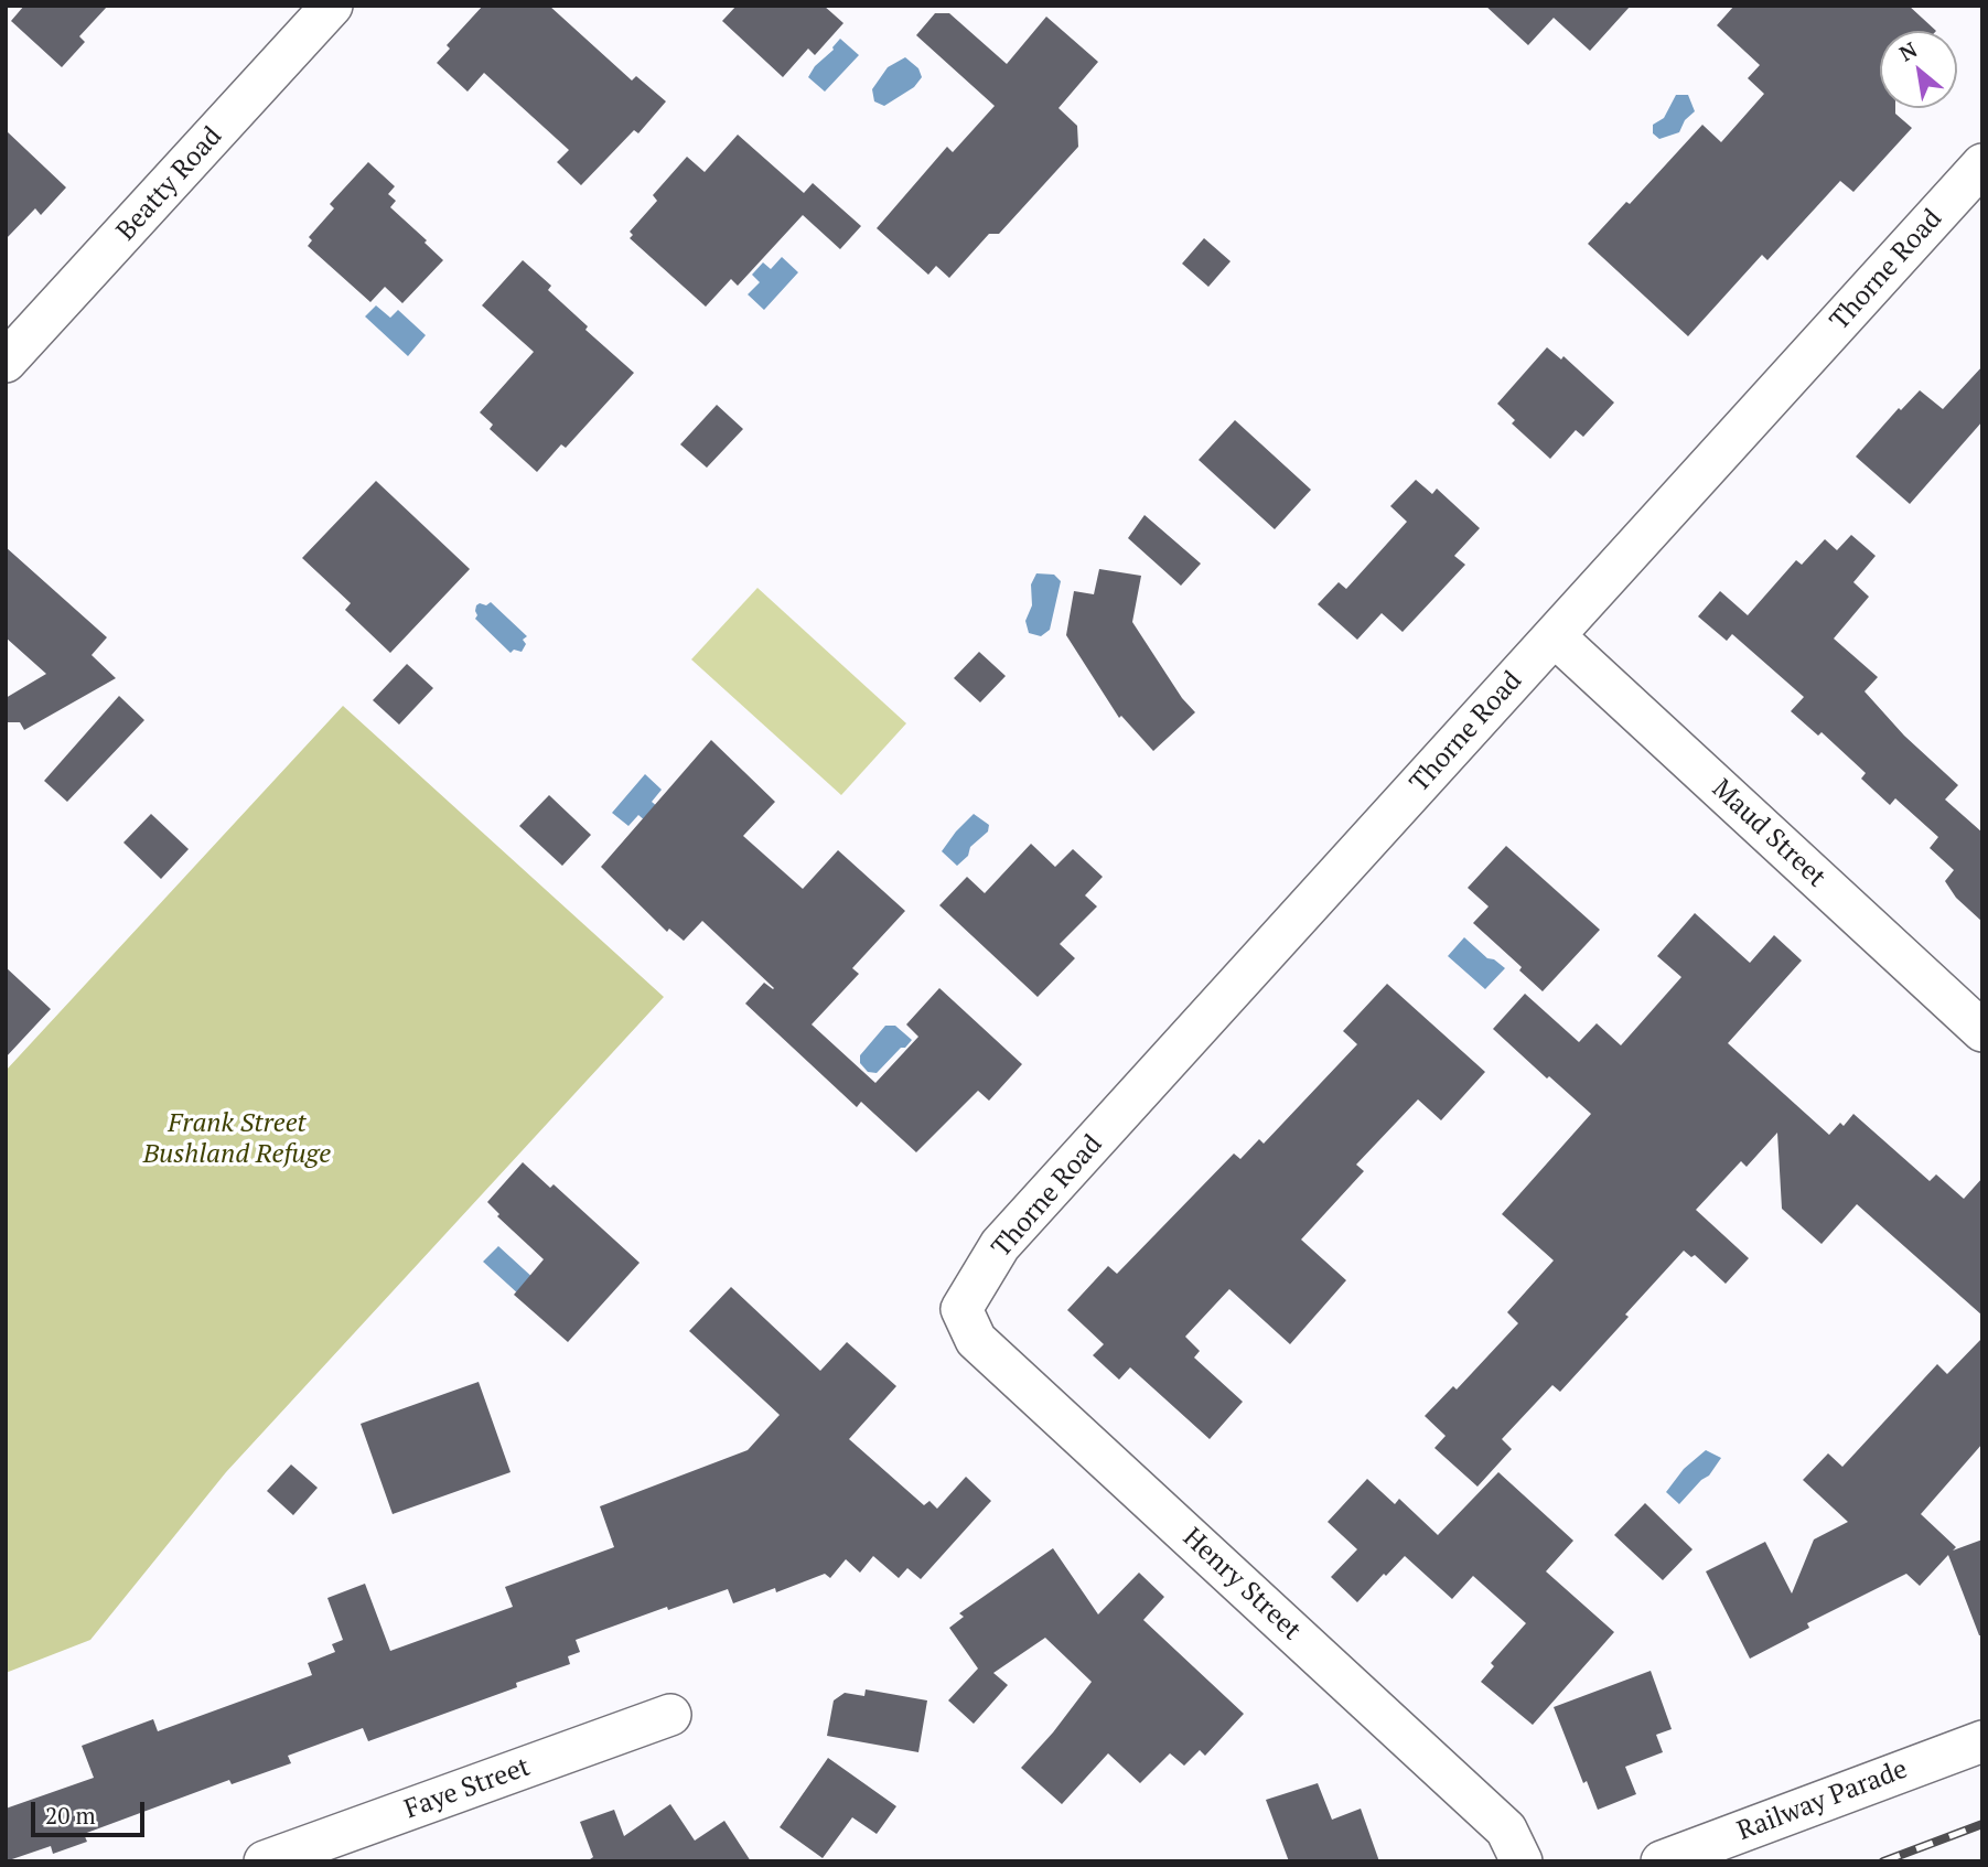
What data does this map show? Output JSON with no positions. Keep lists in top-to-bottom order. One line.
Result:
{"streets":{"street":["Beatty Road","Thorne Road","Maud Street","Henry Street","Faye Street","Railway Parade"]},"crossings":[["Thorne Road","Maud Street"],["Thorne Road","Henry Street"]],"parks":["Frank Street Bushland Refuge"],"scale_bar":"20 m","north":"top left"}
